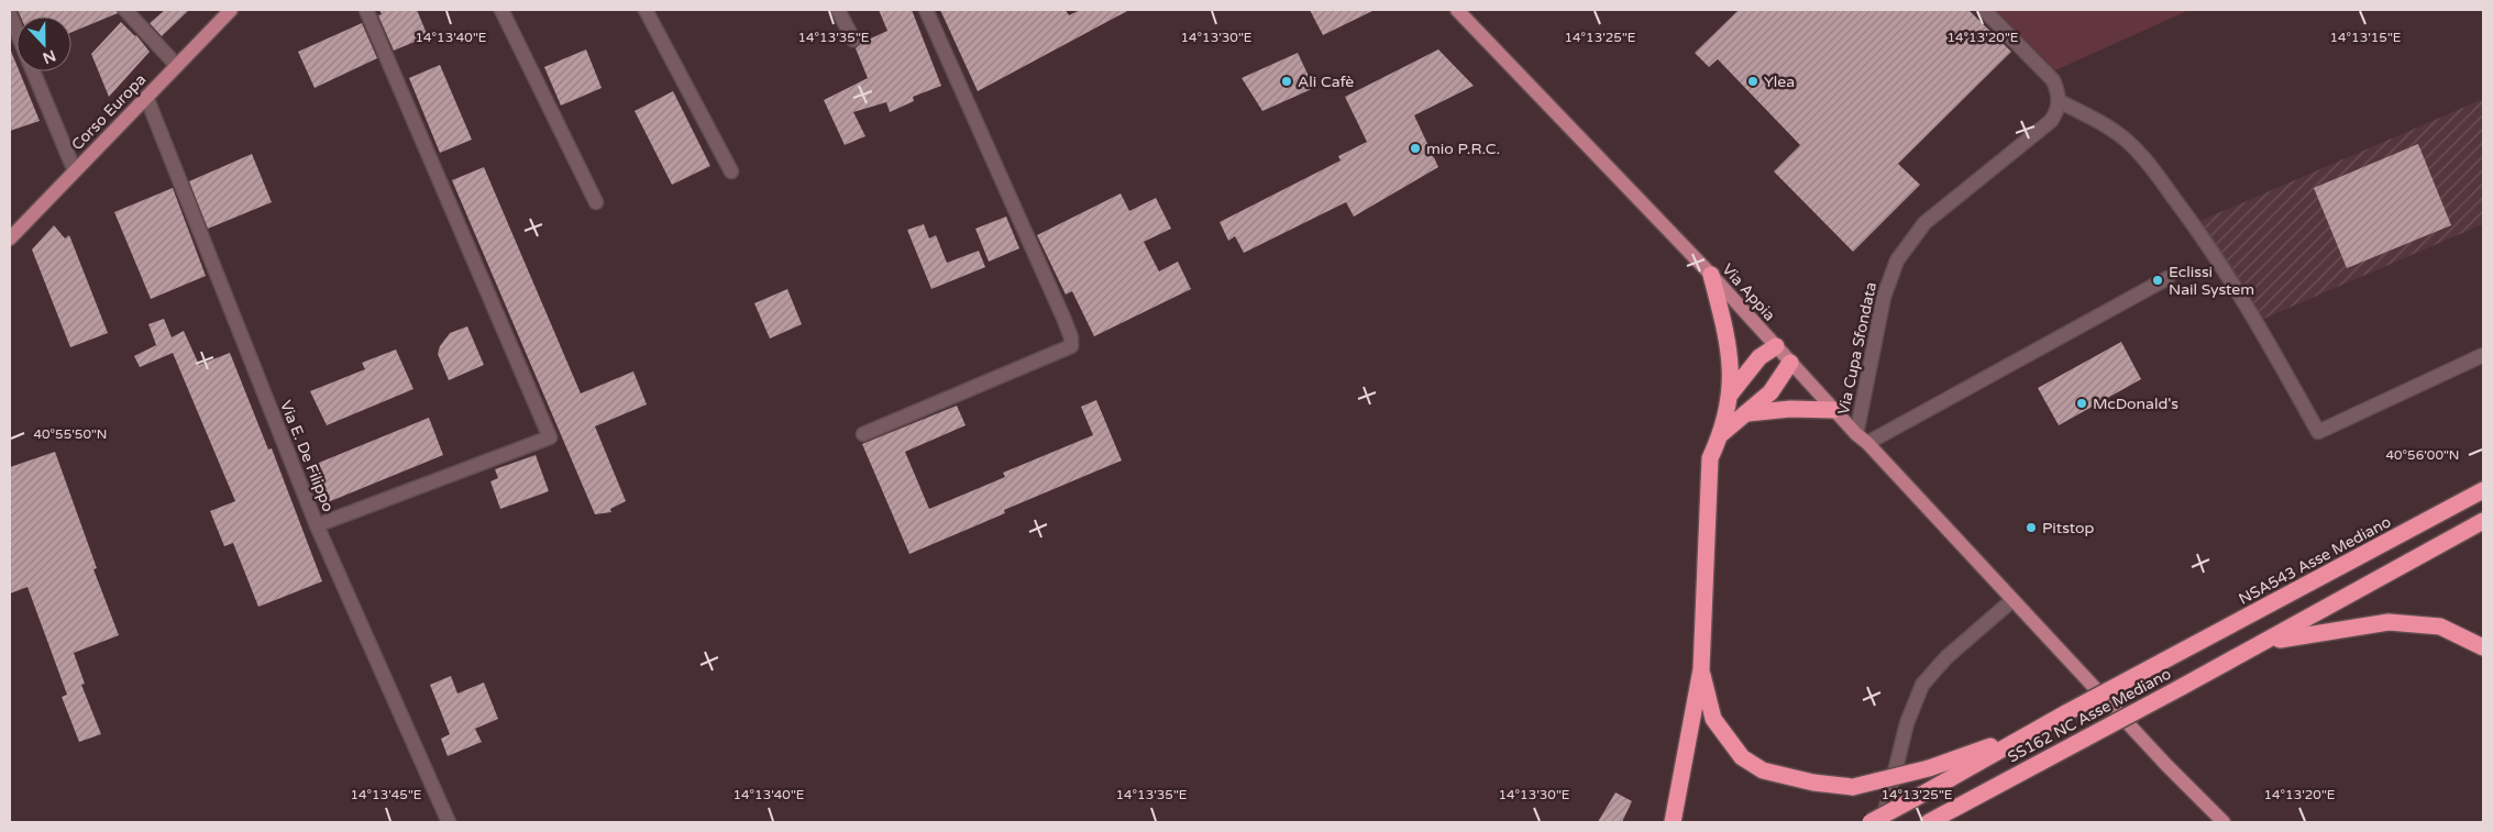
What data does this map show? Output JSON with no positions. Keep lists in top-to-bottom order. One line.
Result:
{"streets":{"highway":["NSA543 Asse Mediano","SS162 NC Asse Mediano"],"main road":["Corso Europa","Via Appia"],"street":["Via Cupa Sfondata","Via E. De Filippo"]},"crossings":[["Corso Europa","Via E. De Filippo"],["Via Appia","Via Cupa Sfondata"],["NSA543 Asse Mediano","SS162 NC Asse Mediano"]],"places":["Ali Cafè","Ylea","mio P.R.C.","Eclissi Nail System","McDonald's","Pitstop"],"north":"bottom","coordinates":["14°13'40\"E","14°13'35\"E","14°13'30\"E","14°13'25\"E","14°13'20\"E","14°13'15\"E","40°55'50\"N","40°56'00\"N","14°13'45\"E"]}
